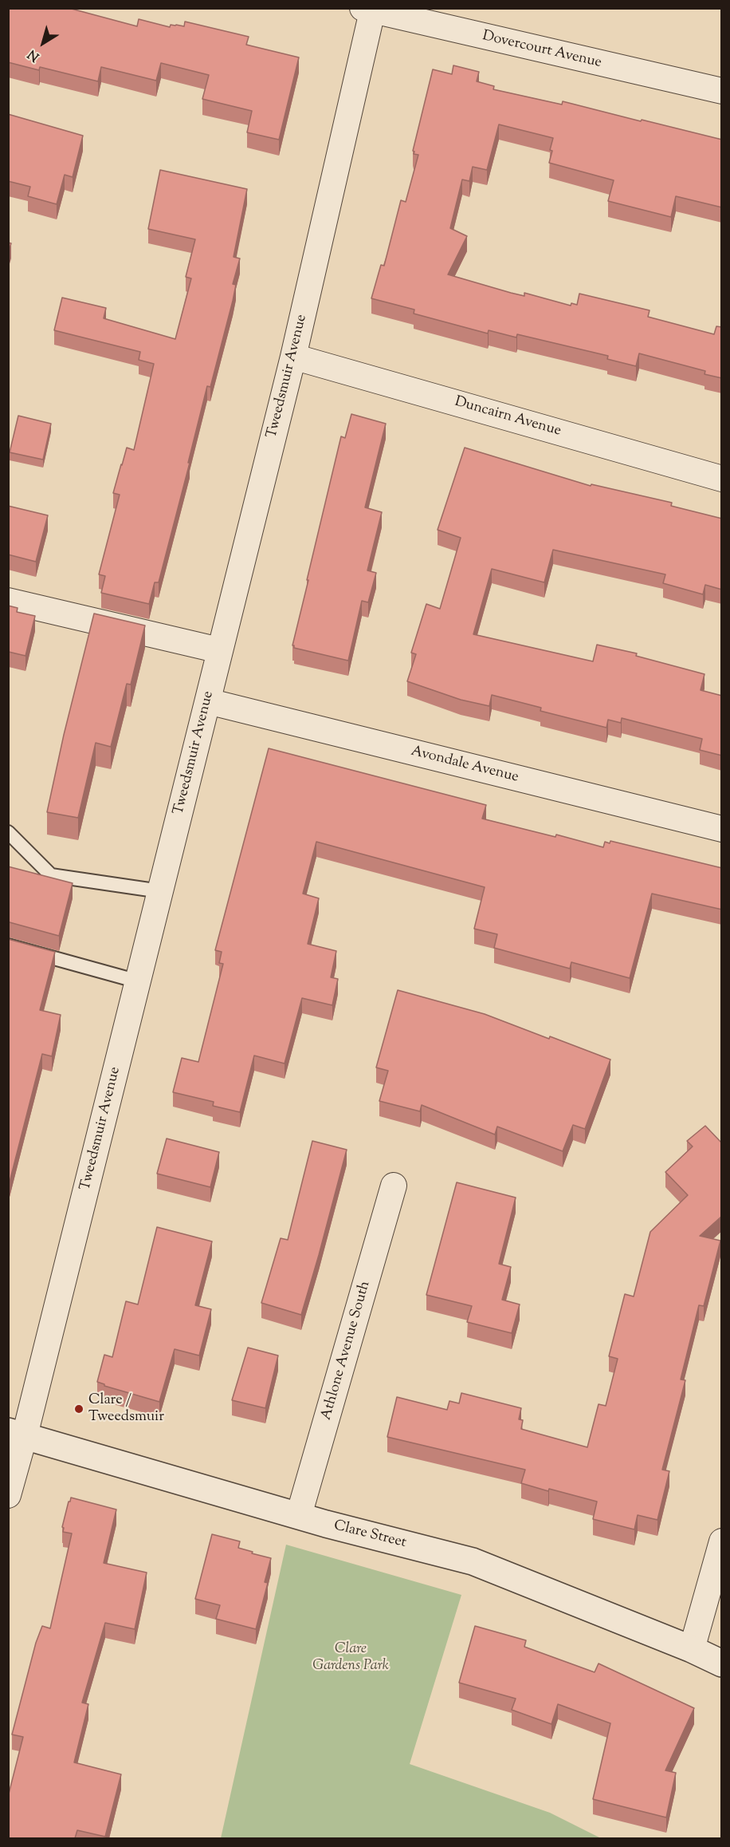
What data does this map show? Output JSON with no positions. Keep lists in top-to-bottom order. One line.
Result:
{"streets":{"street":["Dovercourt Avenue","Tweedsmuir Avenue","Duncairn Avenue","Avondale Avenue","Athlone Avenue South","Clare Street"]},"crossings":[["Dovercourt Avenue","Tweedsmuir Avenue"],["Tweedsmuir Avenue","Duncairn Avenue"],["Tweedsmuir Avenue","Avondale Avenue"],["Tweedsmuir Avenue","Clare Street"],["Athlone Avenue South","Clare Street"]],"parks":["Clare Gardens Park"],"places":["Clare / Tweedsmuir"],"north":"bottom left"}
